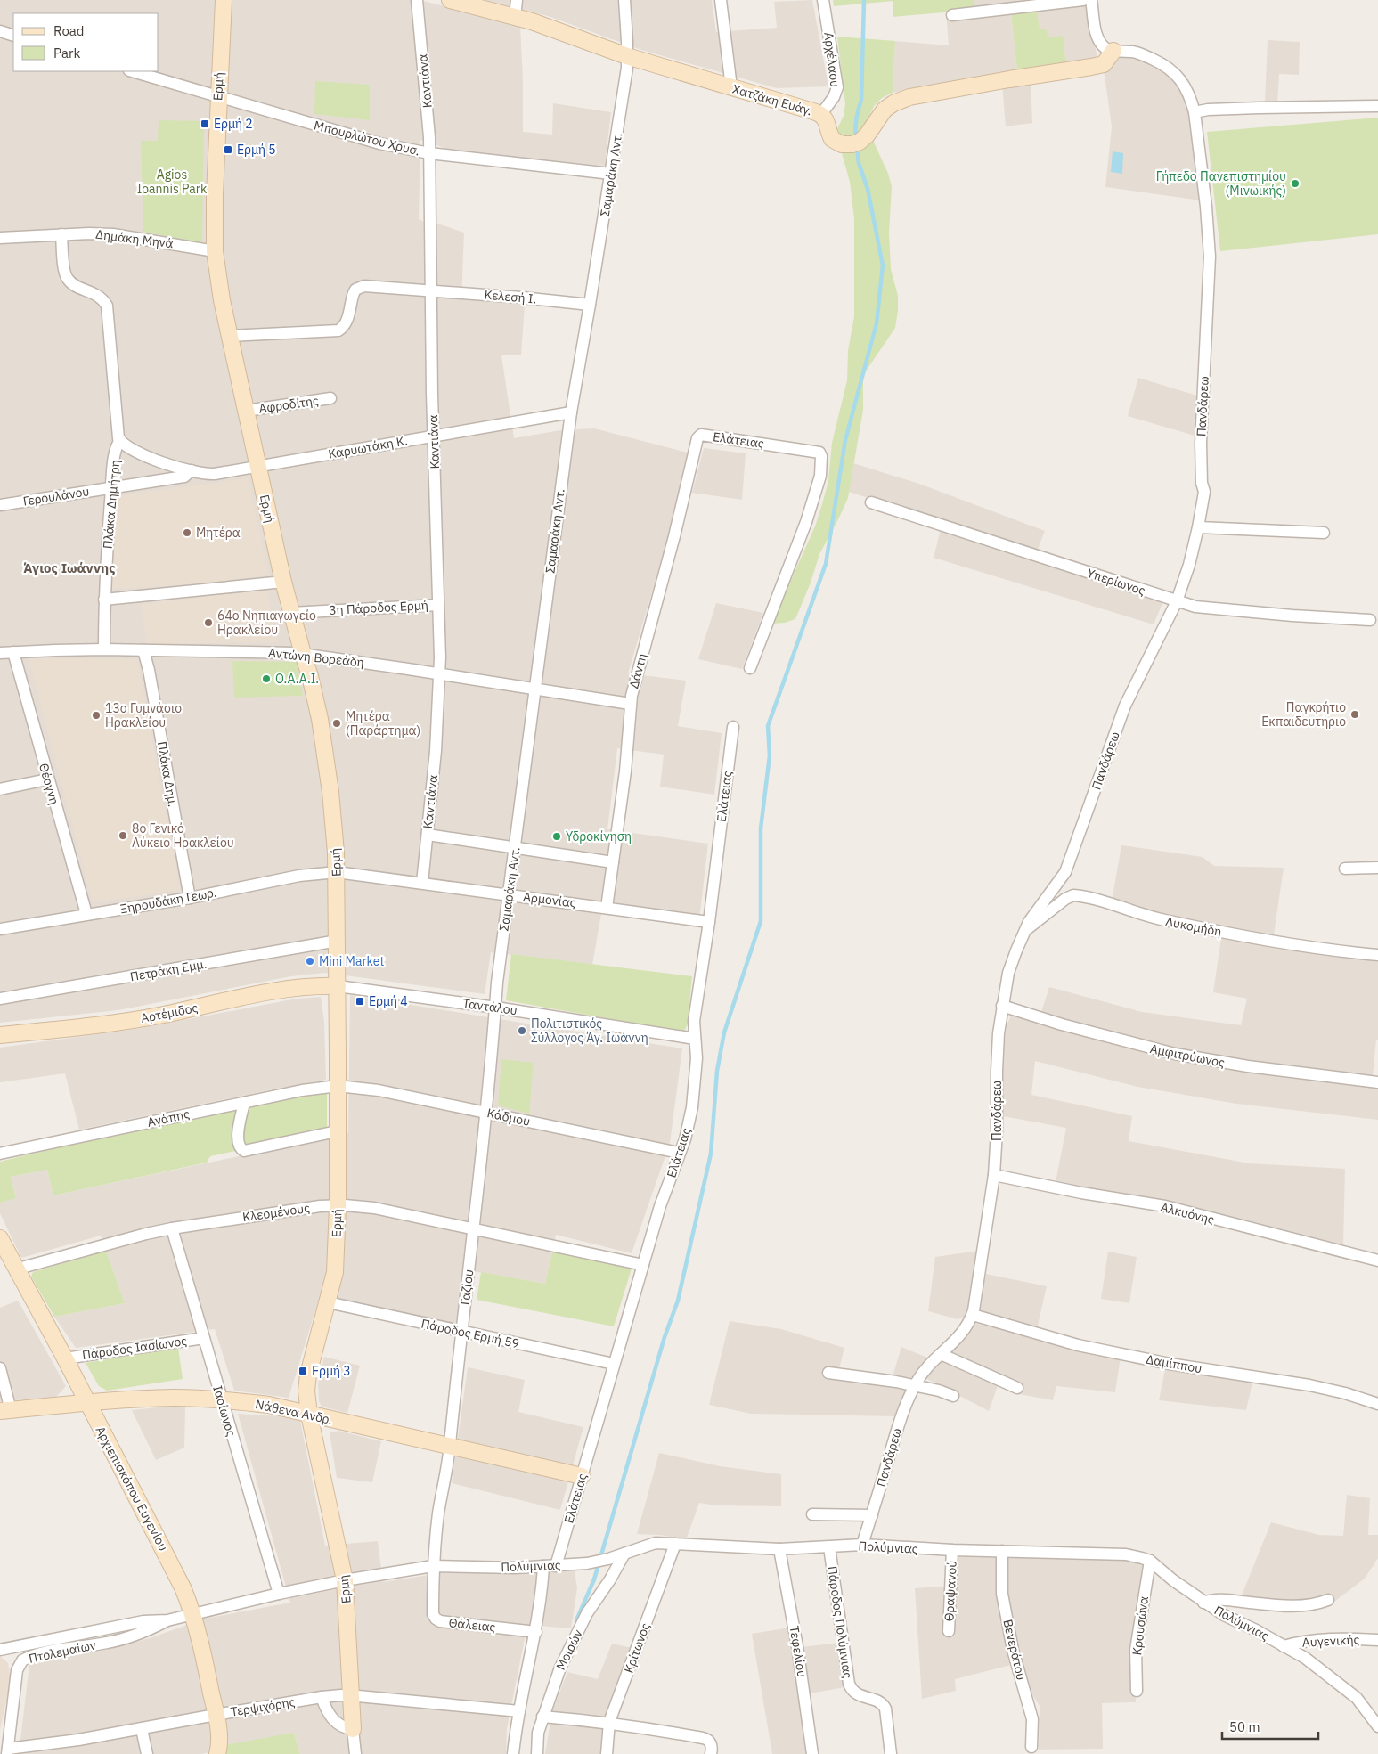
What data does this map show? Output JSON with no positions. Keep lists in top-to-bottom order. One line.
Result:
{"streets":{"street":["Αρχέλαου","Καντιάνα","Ερμή","Χατζάκη Ευάγ.","Μπουρλώτου Χρυσ.","Σαμαράκη Αντ.","Δημάκη Μηνά","Κελεσή Ι.","Αφροδίτης","Πανδάρεω","Ελάτειας","Καρυωτάκη Κ.","Γερουλάνου","Πλάκα Δημήτρη","Υπερίωνος","3η Πάροδος Ερμή","Αντώνη Βορεάδη","Δάντη","Πλάκα Δημ.","Θέογνη","Αρμονίας","Ξηρουδάκη Γεωρ.","Λυκομήδη","Πετράκη Εμμ.","Ταντάλου","Αρτέμιδος","Αμφιτρύωνος","Κάδμου","Αγάπης","Κλεομένους","Αλκυόνης","Γαζίου","Πάροδος Ερμή 59","Πάροδος Ιασίωνος","Δαμίππου","Ιασίωνος","Νάθενα Ανδρ.","Αρχιεπισκόπου Ευγενίου","Πολύμνιας","Θραψανού","Πάροδος Πολύμνιας","Θάλειας","Κρουσώνα","Αυγενικής","Κρίτωνος","Μοιρών","Βενεράτου","Πτολεμαίων","Τεφελίου","Τερψιχόρης"]},"crossings":[["Αρχέλαου","Χατζάκη Ευάγ."],["Καντιάνα","Μπουρλώτου Χρυσ."],["Καντιάνα","Κελεσή Ι."],["Καντιάνα","Καρυωτάκη Κ."],["Καντιάνα","3η Πάροδος Ερμή"],["Καντιάνα","Αντώνη Βορεάδη"],["Καντιάνα","Αρμονίας"],["Ερμή","Μπουρλώτου Χρυσ."],["Ερμή","Δημάκη Μηνά"],["Ερμή","Κελεσή Ι."],["Ερμή","Αφροδίτης"],["Ερμή","Καρυωτάκη Κ."],["Ερμή","3η Πάροδος Ερμή"],["Ερμή","Αντώνη Βορεάδη"],["Ερμή","Αρμονίας"],["Ερμή","Ξηρουδάκη Γεωρ."],["Ερμή","Πετράκη Εμμ."],["Ερμή","Ταντάλου"],["Ερμή","Αρτέμιδος"],["Ερμή","Κάδμου"],["Ερμή","Αγάπης"],["Ερμή","Κλεομένους"],["Ερμή","Πάροδος Ερμή 59"],["Ερμή","Νάθενα Ανδρ."],["Ερμή","Πολύμνιας"],["Ερμή","Πτολεμαίων"],["Ερμή","Τερψιχόρης"],["Χατζάκη Ευάγ.","Σαμαράκη Αντ."],["Χατζάκη Ευάγ.","Πανδάρεω"],["Μπουρλώτου Χρυσ.","Σαμαράκη Αντ."],["Σαμαράκη Αντ.","Κελεσή Ι."],["Σαμαράκη Αντ.","Καρυωτάκη Κ."],["Σαμαράκη Αντ.","Αντώνη Βορεάδη"],["Σαμαράκη Αντ.","Αρμονίας"],["Σαμαράκη Αντ.","Ταντάλου"],["Σαμαράκη Αντ.","Γαζίου"],["Πανδάρεω","Υπερίωνος"],["Πανδάρεω","Λυκομήδη"],["Πανδάρεω","Αμφιτρύωνος"],["Πανδάρεω","Αλκυόνης"],["Πανδάρεω","Δαμίππου"],["Πανδάρεω","Πολύμνιας"],["Ελάτειας","Δάντη"],["Ελάτειας","Αρμονίας"],["Ελάτειας","Ταντάλου"],["Ελάτειας","Κάδμου"],["Ελάτειας","Κλεομένους"],["Ελάτειας","Πάροδος Ερμή 59"],["Ελάτειας","Νάθενα Ανδρ."],["Ελάτειας","Πολύμνιας"],["Καρυωτάκη Κ.","Πλάκα Δημήτρη"],["Γερουλάνου","Πλάκα Δημήτρη"],["Πλάκα Δημήτρη","Αντώνη Βορεάδη"],["Αντώνη Βορεάδη","Δάντη"],["Αντώνη Βορεάδη","Πλάκα Δημ."],["Αντώνη Βορεάδη","Θέογνη"],["Δάντη","Αρμονίας"],["Πλάκα Δημ.","Ξηρουδάκη Γεωρ."],["Θέογνη","Ξηρουδάκη Γεωρ."],["Αρμονίας","Ξηρουδάκη Γεωρ."],["Ταντάλου","Αρτέμιδος"],["Ταντάλου","Γαζίου"],["Κάδμου","Αγάπης"],["Κάδμου","Γαζίου"],["Κλεομένους","Γαζίου"],["Κλεομένους","Ιασίωνος"],["Κλεομένους","Αρχιεπισκόπου Ευγενίου"],["Γαζίου","Πάροδος Ερμή 59"],["Γαζίου","Νάθενα Ανδρ."],["Γαζίου","Πολύμνιας"],["Γαζίου","Θάλειας"],["Πάροδος Ιασίωνος","Ιασίωνος"],["Πάροδος Ιασίωνος","Αρχιεπισκόπου Ευγενίου"],["Ιασίωνος","Νάθενα Ανδρ."],["Ιασίωνος","Πτολεμαίων"],["Νάθενα Ανδρ.","Αρχιεπισκόπου Ευγενίου"],["Αρχιεπισκόπου Ευγενίου","Πτολεμαίων"],["Αρχιεπισκόπου Ευγενίου","Τερψιχόρης"],["Πολύμνιας","Θραψανού"],["Πολύμνιας","Πάροδος Πολύμνιας"],["Πολύμνιας","Θάλειας"],["Πολύμνιας","Κρουσώνα"],["Πολύμνιας","Αυγενικής"],["Πολύμνιας","Κρίτωνος"],["Πολύμνιας","Μοιρών"],["Πολύμνιας","Βενεράτου"],["Πολύμνιας","Πτολεμαίων"],["Πολύμνιας","Τεφελίου"],["Πτολεμαίων","Τερψιχόρης"]],"districts":["Άγιος Ιωάννης"],"parks":["Agios Ioannis Park"],"places":{"transit":["Ερμή 2","Ερμή 5","Ερμή 4","Ερμή 3"],"other":["Γήπεδο Πανεπιστημίου (Μινωικής)","Μητέρα","64ο Νηπιαγωγείο Ηρακλείου","Ο.Α.Α.Ι.","Παγκρήτιο Εκπαιδευτήριο","13o Γυμνάσιο Ηρακλείου","Μητέρα (Παράρτημα)","8ο Γενικό Λύκειο Ηρακλείου","Υδροκίνηση","Mini Market","Πολιτιστικός Σύλλογος Άγ. Ιωάννη"]},"legend":["Road","Park"],"scale_bar":"50 m"}
